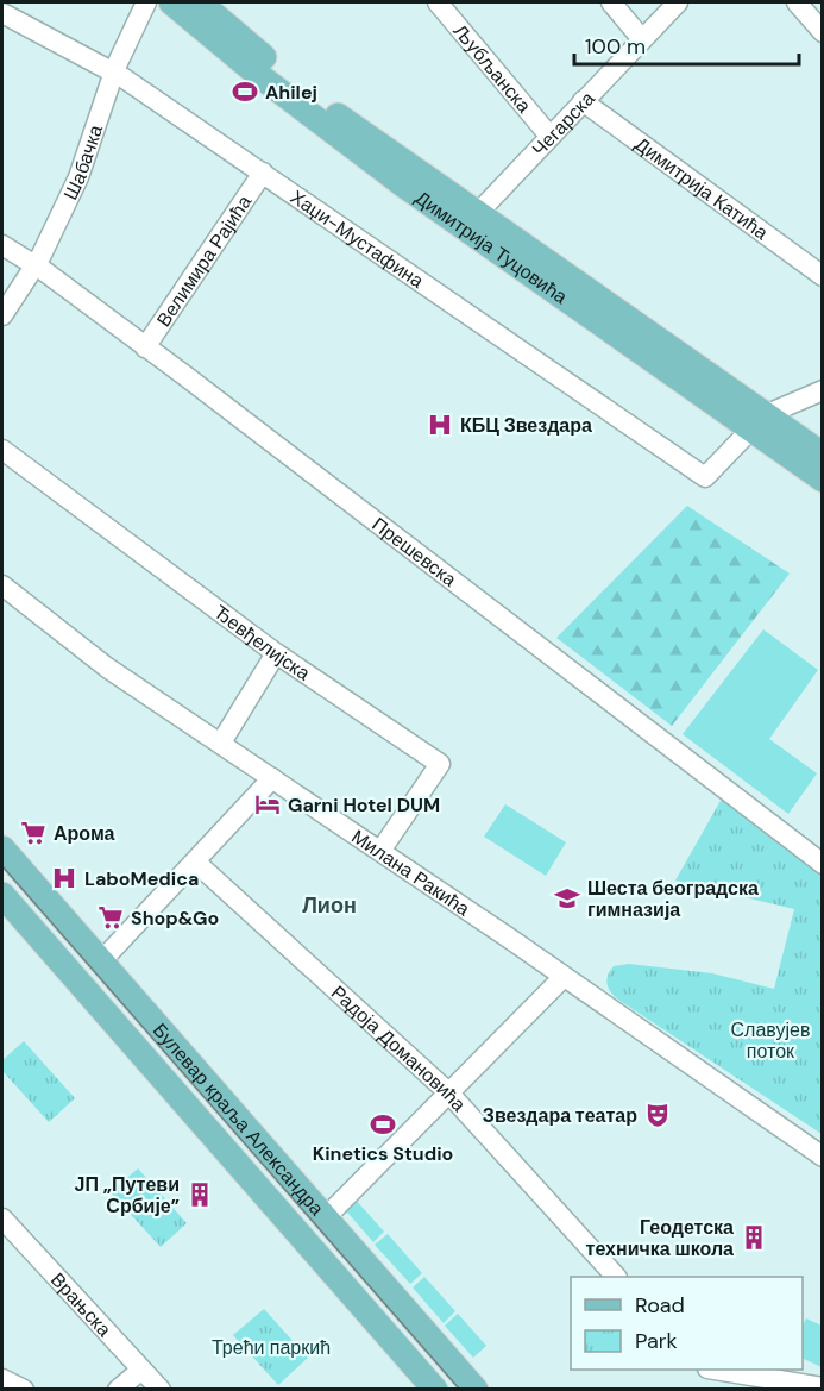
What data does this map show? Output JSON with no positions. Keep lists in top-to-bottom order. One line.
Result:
{"streets":{"main road":["Димитрија Туцовића","Булевар краља Александра"],"street":["Љубљанска","Чегарска","Шабачка","Димитрија Катића","Хаџи-Мустафина","Велимира Рајића","Прешевска","Ђевђелијска","Милана Ракића","Радоја Домановића","Врањска"]},"crossings":[["Љубљанска","Чегарска"],["Чегарска","Димитрија Катића"],["Чегарска","Димитрија Туцовића"],["Шабачка","Хаџи-Мустафина"],["Шабачка","Прешевска"],["Хаџи-Мустафина","Димитрија Туцовића"],["Хаџи-Мустафина","Велимира Рајића"],["Велимира Рајића","Прешевска"],["Ђевђелијска","Милана Ракића"]],"districts":["Лион"],"parks":["Славујев поток","Трећи паркић"],"places":{"sports":["Ahilej","Kinetics Studio"],"hospital":["КБЦ Звездара","LaboMedica"],"hotel":["Garni Hotel DUM"],"supermarket":["Арома","Shop&Go"],"school or university":["Шеста београдска гимназија"],"theatre":["Звездара театар"],"building":["ЈП „Путеви Србије”","Геодетска техничка школа"]},"legend":["Road","Park"],"scale_bar":"100 m"}
